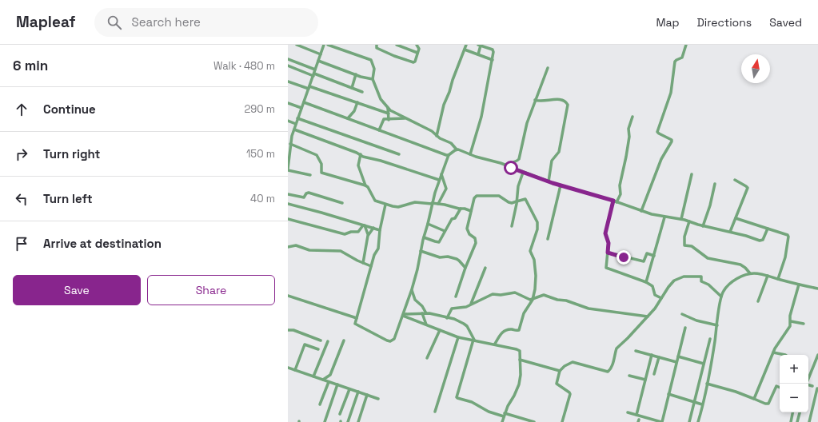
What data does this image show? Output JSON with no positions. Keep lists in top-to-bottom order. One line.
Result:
{"north":"top","page":{"header":"Mapleaf","search":"Search here","nav":["Map","Directions","Saved"],"heading":["6 min","Walk · 480 m"],"list":[["Continue","290 m"],["Turn right","150 m"],["Turn left","40 m"],"Arrive at destination"],"buttons":["Save","Share"],"map_buttons":["+","−"]}}
